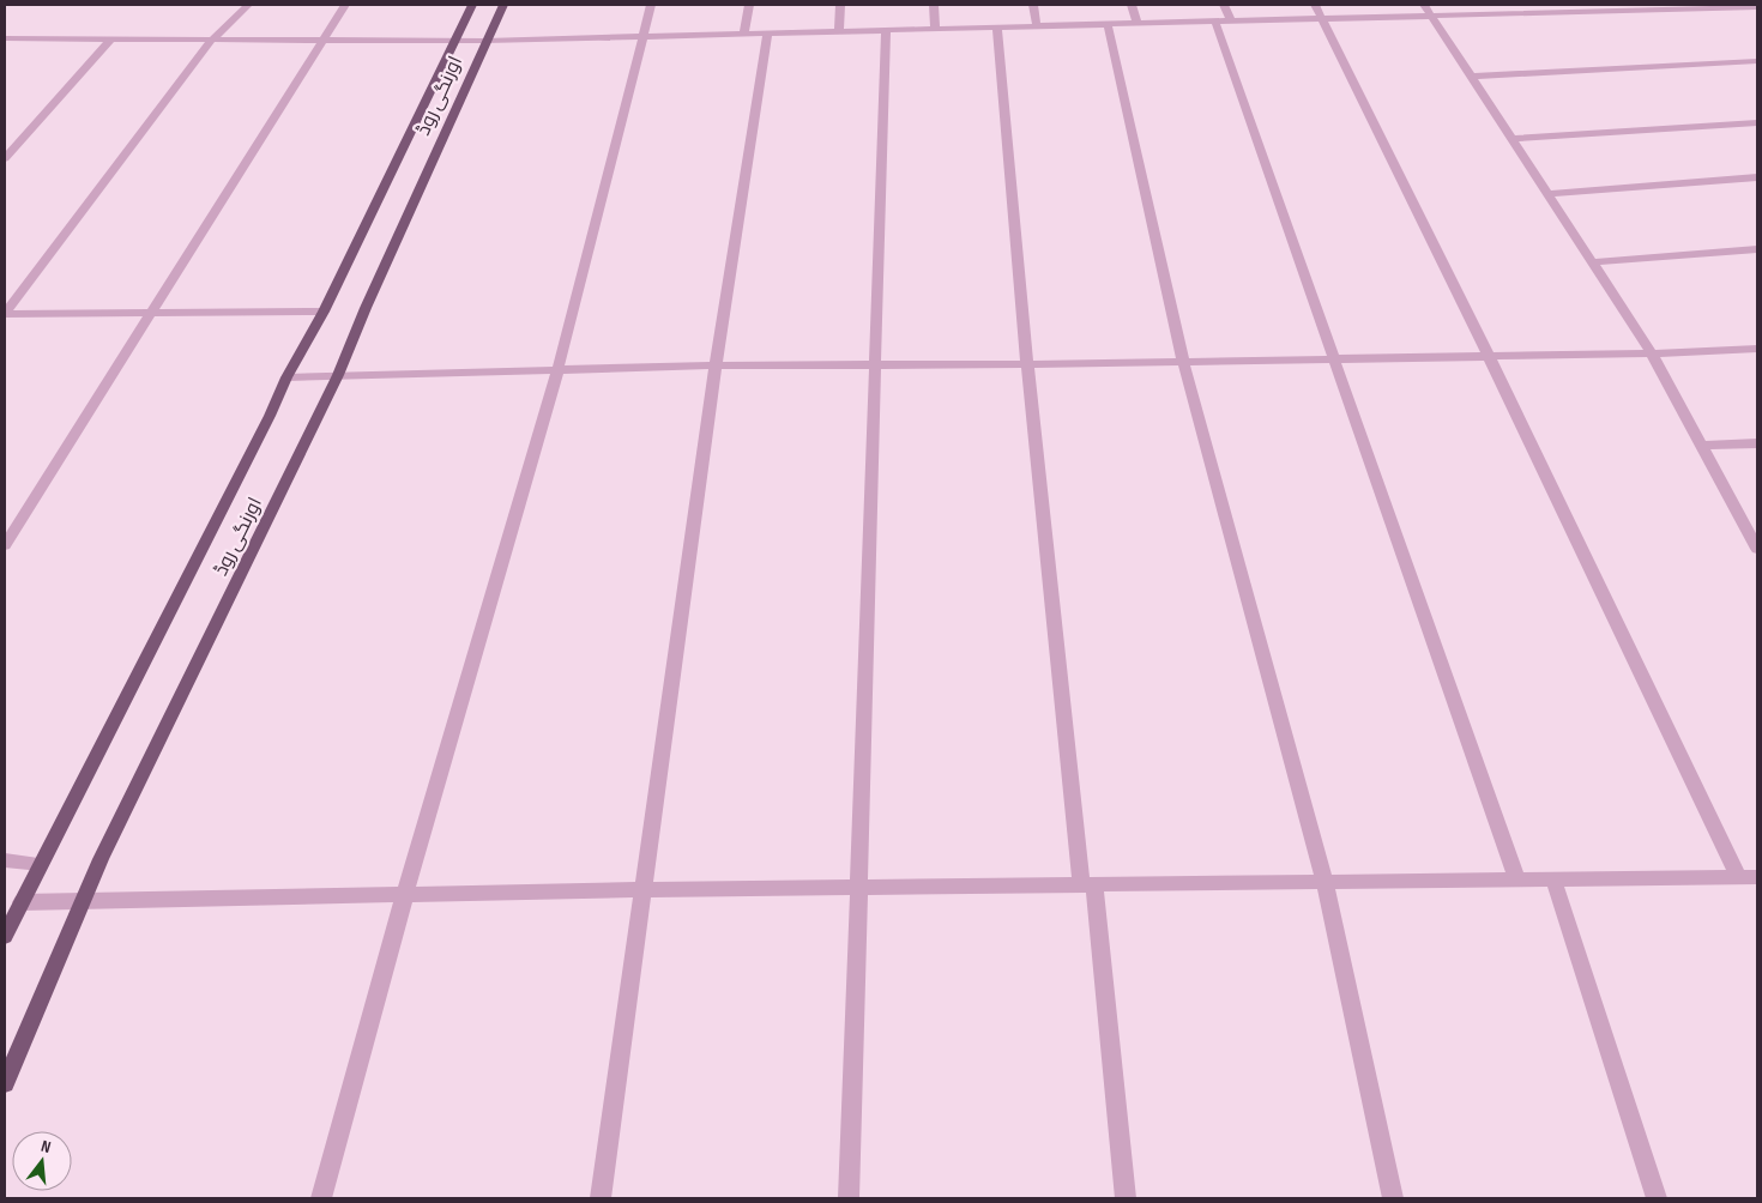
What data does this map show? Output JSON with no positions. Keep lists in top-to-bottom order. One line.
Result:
{"streets":{"main road":["اورنگی روڈ"]},"north":"top"}
